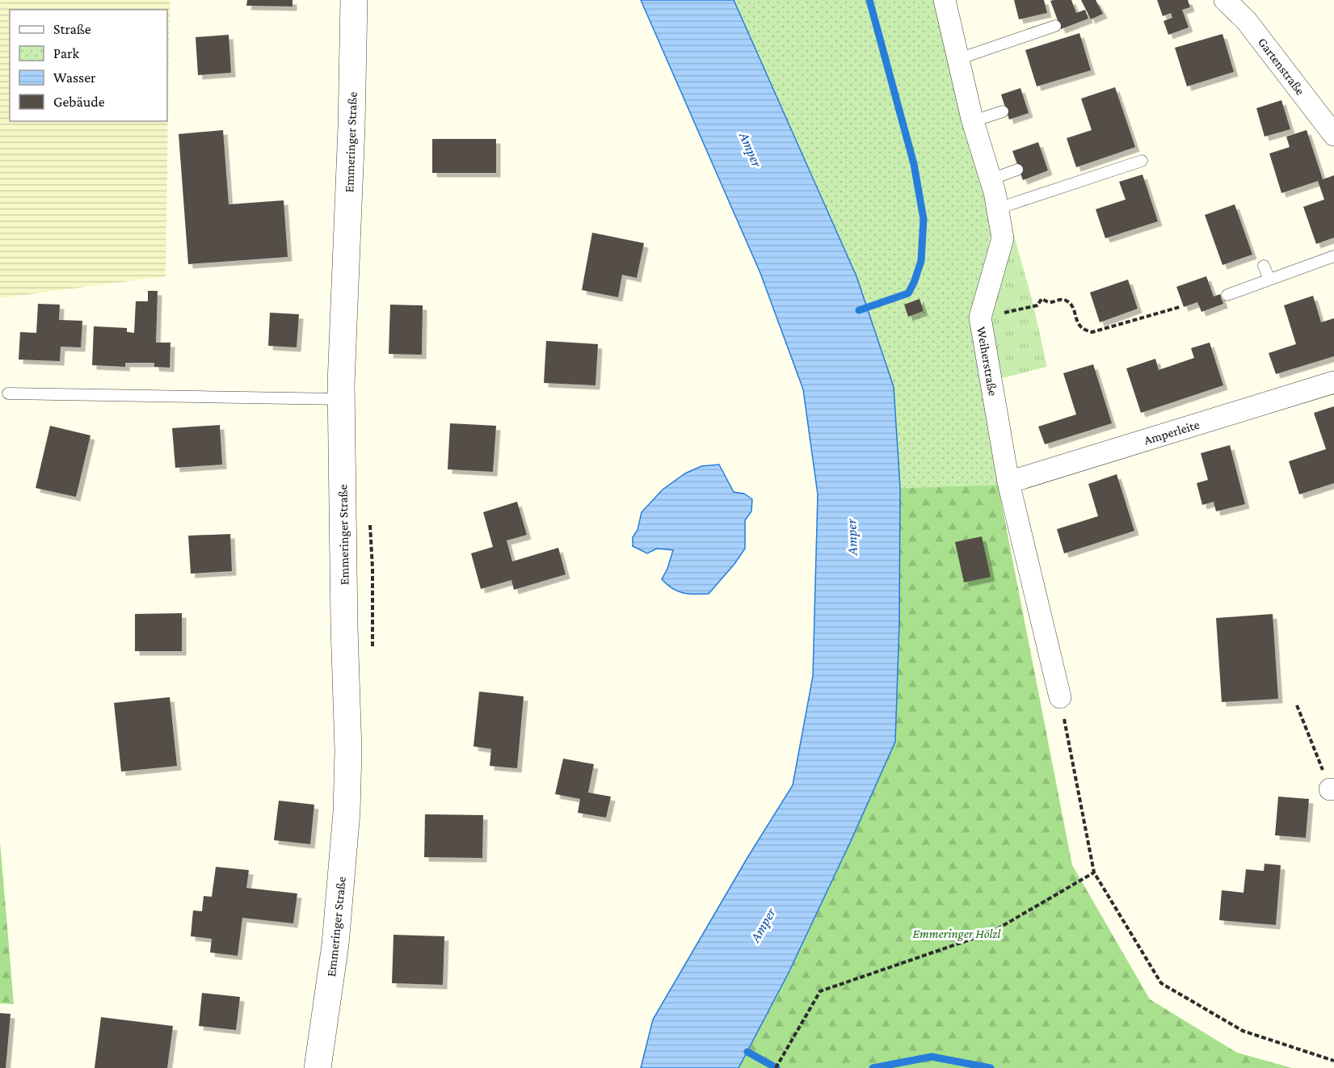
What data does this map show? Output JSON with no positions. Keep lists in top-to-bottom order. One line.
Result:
{"streets":{"street":["Gartenstraße","Emmeringer Straße","Weiherstraße","Amperleite"]},"crossings":[["Weiherstraße","Amperleite"]],"water":["Amper"],"parks":["Emmeringer Hölzl"],"legend":["Straße","Park","Wasser","Gebäude"]}
